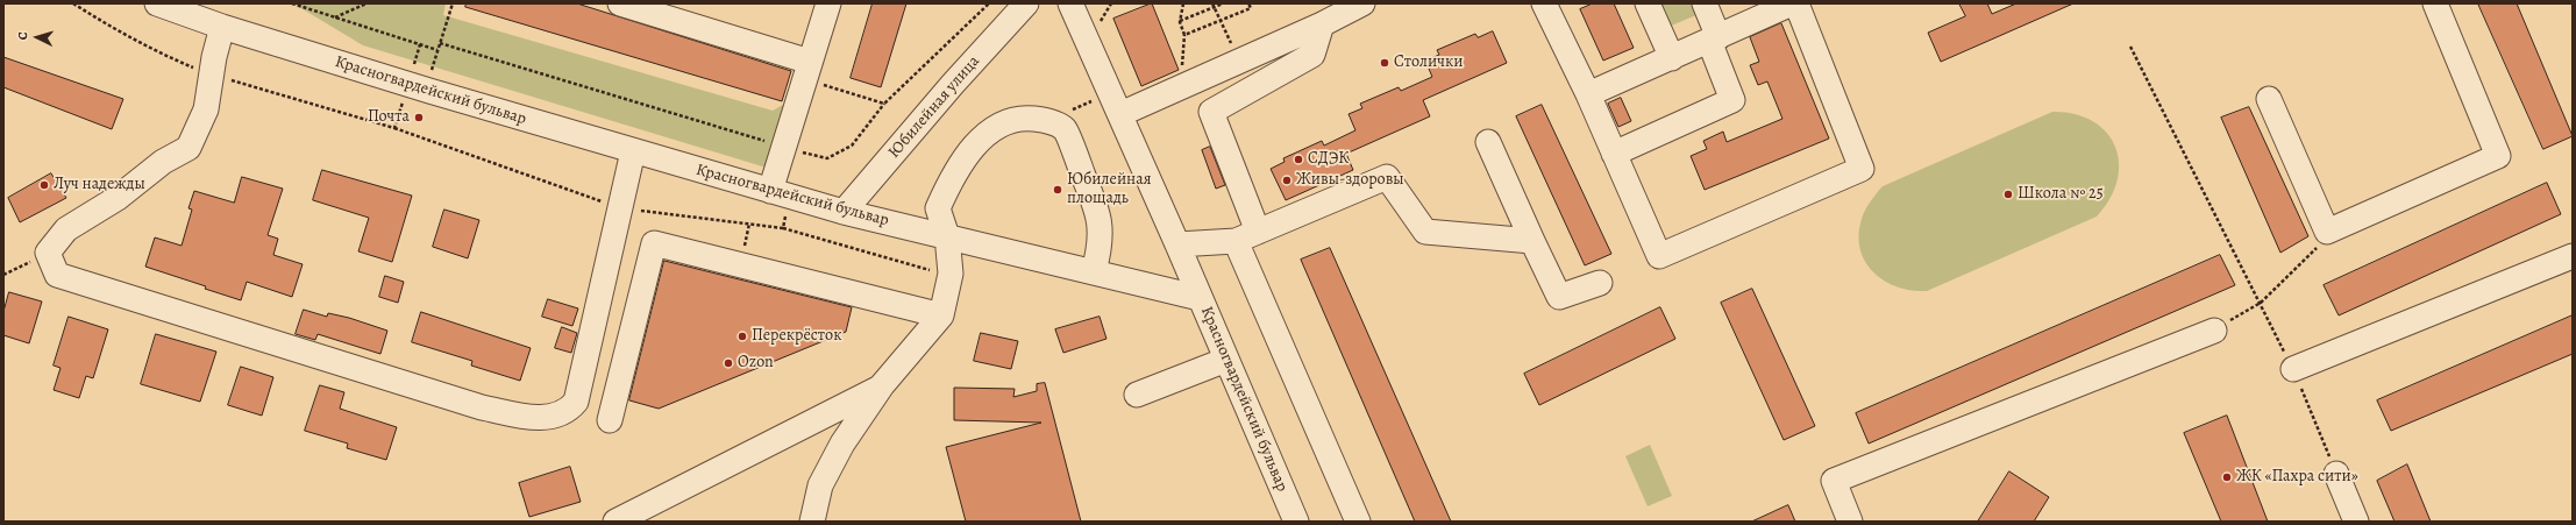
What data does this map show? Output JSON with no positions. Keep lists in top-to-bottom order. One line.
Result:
{"streets":{"street":["Красногвардейский бульвар","Юбилейная улица"]},"crossings":[["Красногвардейский бульвар","Юбилейная улица"]],"places":["Столички","Почта","СДЭК","Живы-здоровы","Луч надежды","Юбилейная площадь","Школа № 25","Перекрёсток","Ozon","ЖК «Пахра сити»"],"north":"left"}
